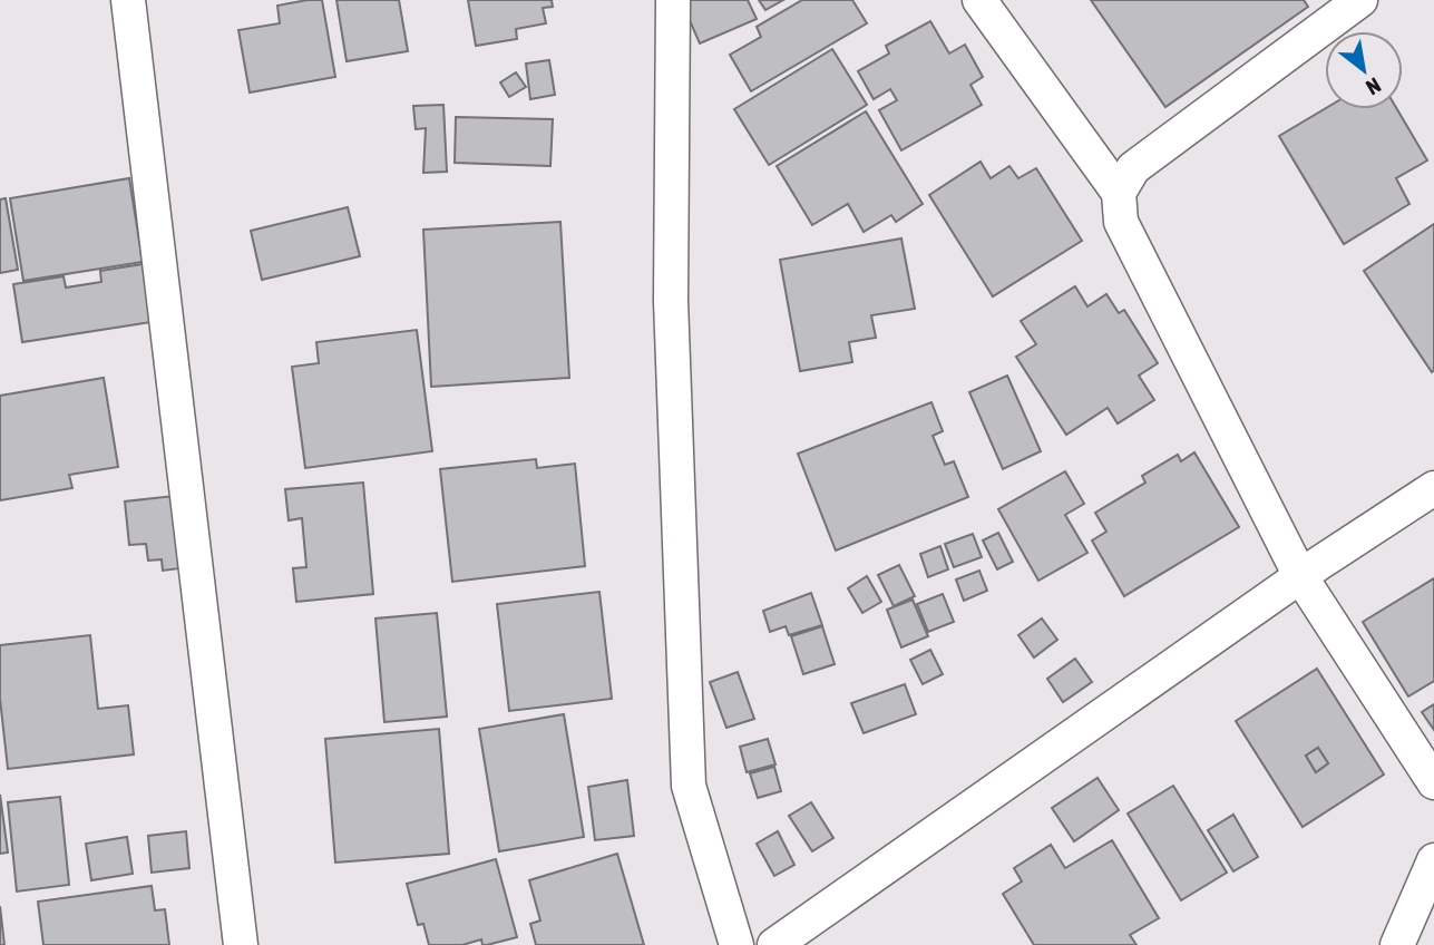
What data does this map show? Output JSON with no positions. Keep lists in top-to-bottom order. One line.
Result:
{"north":"bottom right"}
